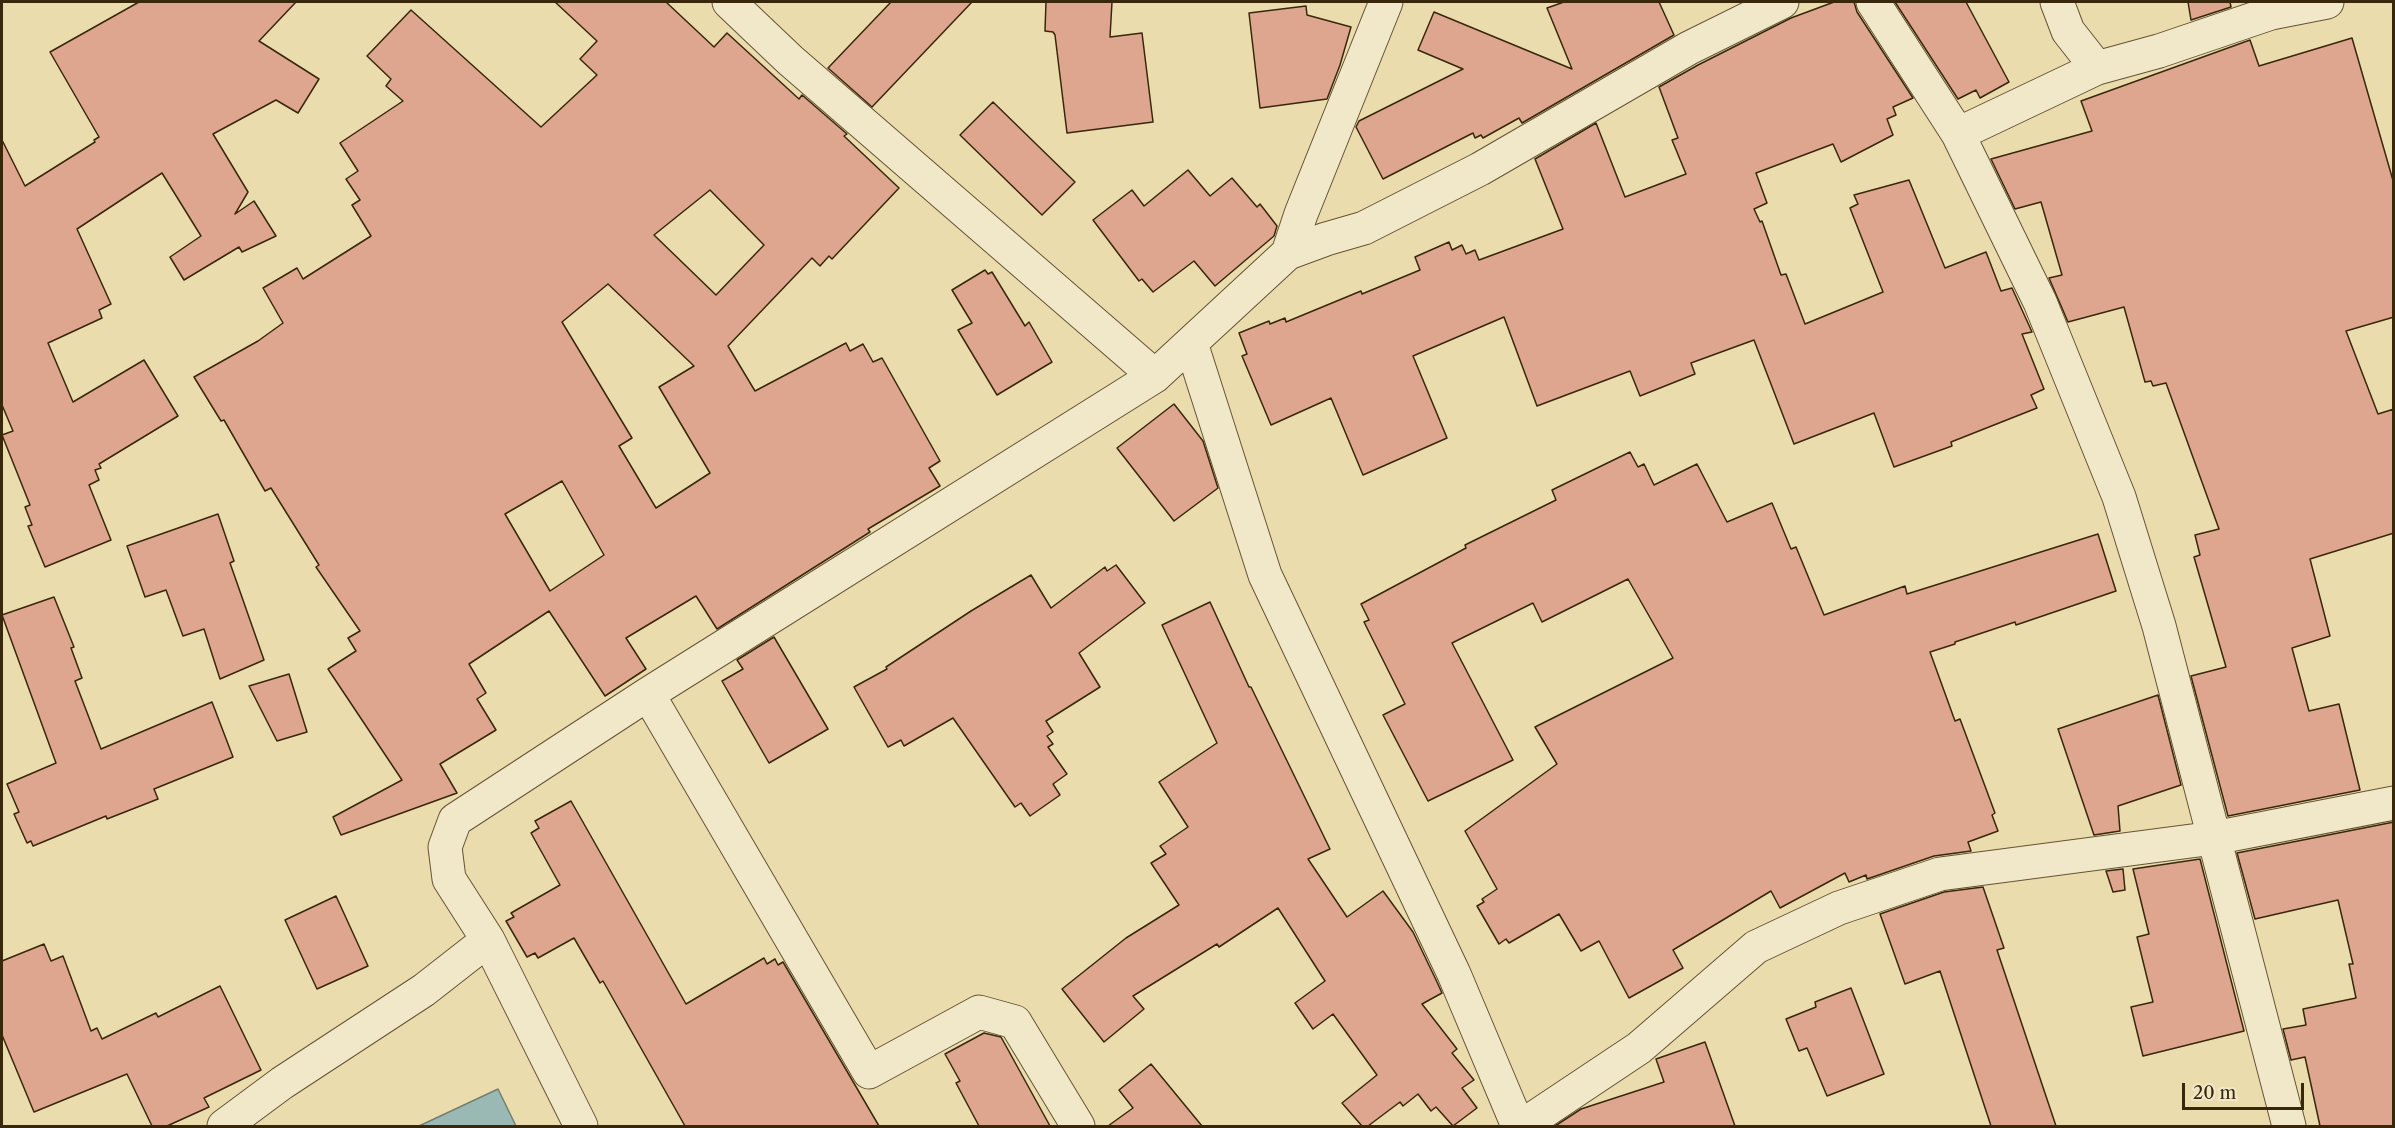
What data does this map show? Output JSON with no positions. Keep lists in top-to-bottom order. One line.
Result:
{"scale_bar":"20 m"}
